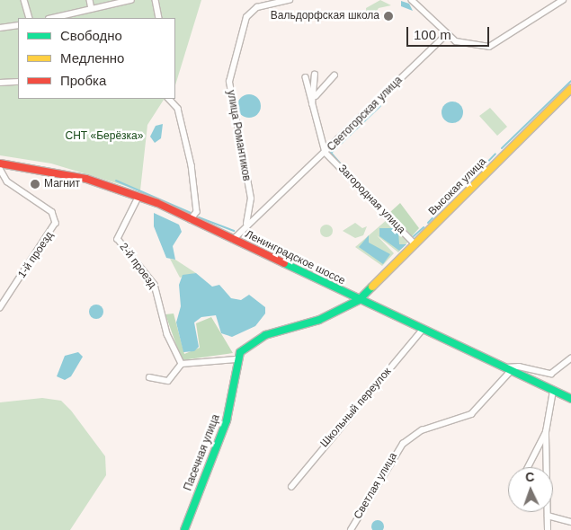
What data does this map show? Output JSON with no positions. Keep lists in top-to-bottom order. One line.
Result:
{"streets":{"street":["Светогорская улица","улица Романтиков","Высокая улица","Загородная улица","1-й проезд","Ленинградское шоссе","2-й проезд","Школьный переулок","Пасечная улица","Светлая улица"]},"crossings":[["Светогорская улица","улица Романтиков"],["Светогорская улица","Загородная улица"],["Светогорская улица","Ленинградское шоссе"],["Высокая улица","Загородная улица"],["Высокая улица","Ленинградское шоссе"],["Ленинградское шоссе","2-й проезд"],["Ленинградское шоссе","Школьный переулок"],["Ленинградское шоссе","Светлая улица"]],"parks":["СНТ «Берёзка»"],"places":["Вальдорфская школа","Магнит"],"legend":["Свободно","Медленно","Пробка"],"scale_bar":"100 m","north":"top"}
